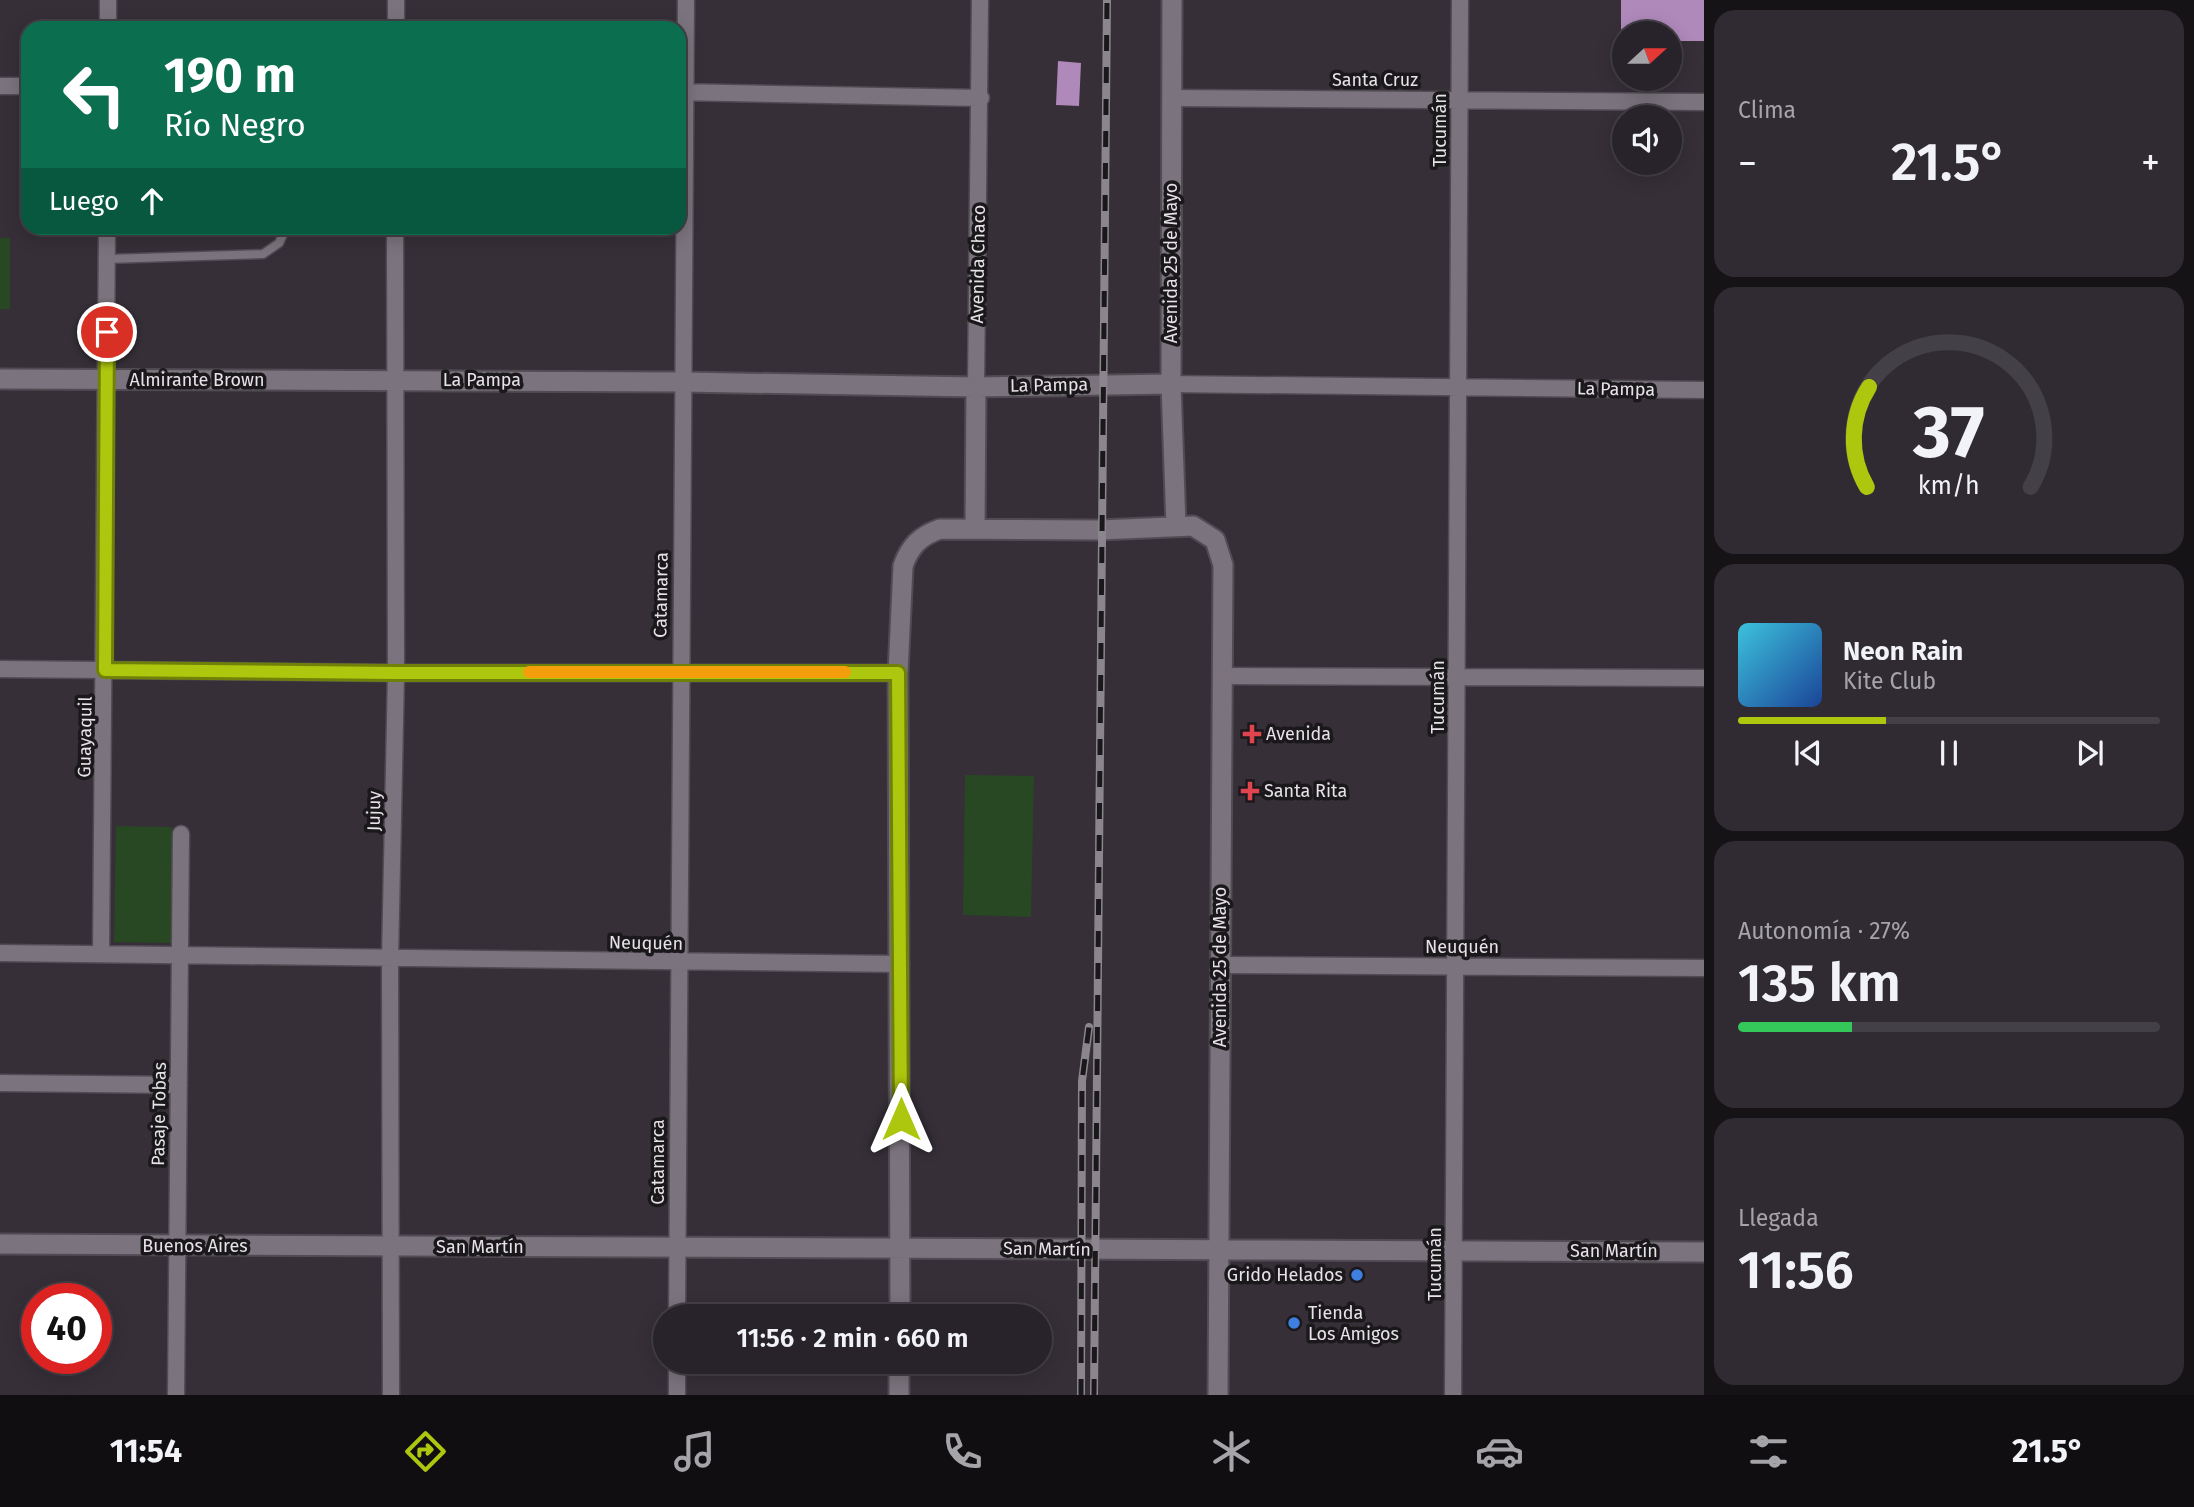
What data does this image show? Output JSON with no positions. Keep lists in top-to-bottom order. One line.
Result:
{"streets":{"street":["Santa Cruz","Tucumán","Avenida 25 de Mayo","Avenida Chaco","Almirante Brown","La Pampa","Catamarca","Guayaquil","Jujuy","Neuquén","Pasaje Tobas","Buenos Aires","San Martín"]},"crossings":[["Santa Cruz","Tucumán"],["Santa Cruz","Avenida 25 de Mayo"],["Tucumán","La Pampa"],["Tucumán","Neuquén"],["Tucumán","San Martín"],["Avenida 25 de Mayo","La Pampa"],["Avenida 25 de Mayo","Neuquén"],["Avenida 25 de Mayo","San Martín"],["Avenida Chaco","La Pampa"],["Almirante Brown","La Pampa"],["Almirante Brown","Guayaquil"],["Almirante Brown","Jujuy"],["La Pampa","Catamarca"],["La Pampa","Jujuy"],["Catamarca","Neuquén"],["Catamarca","San Martín"],["Guayaquil","Neuquén"],["Jujuy","Neuquén"],["Jujuy","Buenos Aires"],["Jujuy","San Martín"],["Neuquén","Pasaje Tobas"],["Pasaje Tobas","Buenos Aires"],["Buenos Aires","San Martín"]],"places":{"health":["Avenida","Santa Rita"],"other":["Grido Helados","Tienda Los Amigos"]},"north":"right","page":{"tile":["Clima",["Autonomía · 27%","135 km"],["Llegada","11:56"]],"turn":["190 m","Río Negro"],"heat":["−","21.5°","+"],"then":"Luego","song":["Neon Rain","Kite Club"],"limit":"40","trip":"11:56 · 2 min · 660 m","tabs":["11:54","21.5°"],"gauge":["37","km/h"]}}
